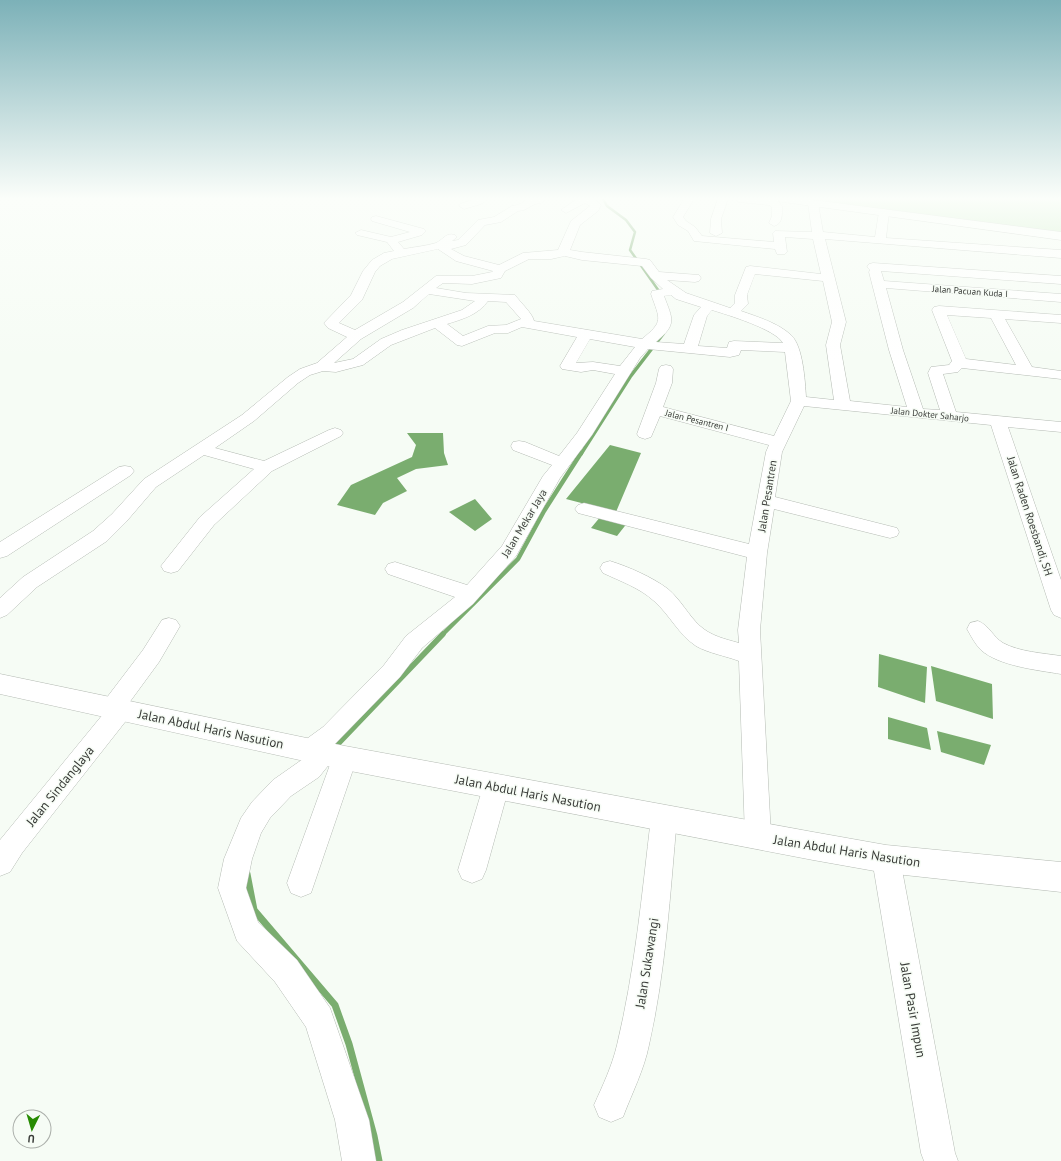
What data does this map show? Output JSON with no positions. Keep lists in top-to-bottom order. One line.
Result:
{"streets":{"main road":["Jalan Abdul Haris Nasution"],"street":["Jalan Pacuan Kuda I","Jalan Dokter Saharjo","Jalan Pesantren I","Jalan Pesantren","Jalan Raden Roesbandi, SH","Jalan Mekar Jaya","Jalan Sindanglaya","Jalan Sukawangi","Jalan Pasir Impun"]},"crossings":[["Jalan Dokter Saharjo","Jalan Pesantren"],["Jalan Dokter Saharjo","Jalan Raden Roesbandi, SH"],["Jalan Pesantren I","Jalan Pesantren"],["Jalan Pesantren","Jalan Abdul Haris Nasution"],["Jalan Mekar Jaya","Jalan Abdul Haris Nasution"],["Jalan Abdul Haris Nasution","Jalan Sindanglaya"],["Jalan Abdul Haris Nasution","Jalan Sukawangi"],["Jalan Abdul Haris Nasution","Jalan Pasir Impun"]],"north":"bottom"}
